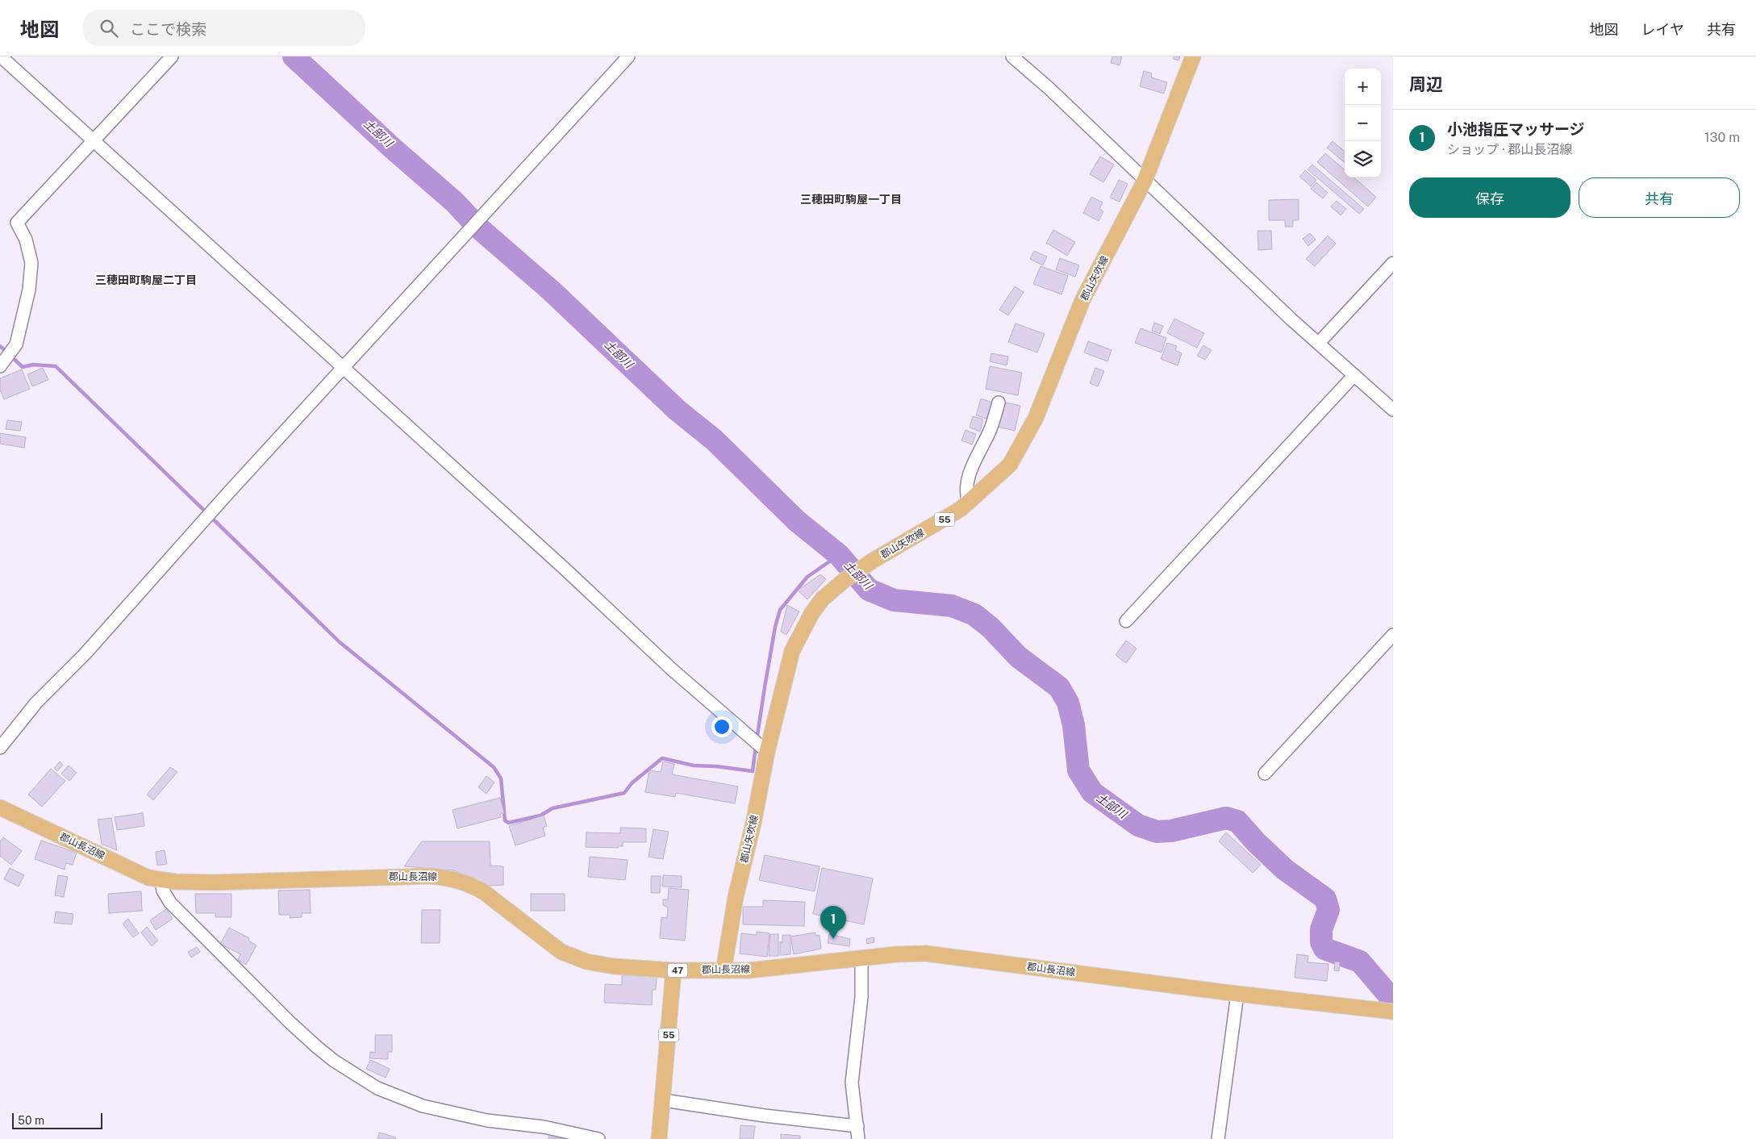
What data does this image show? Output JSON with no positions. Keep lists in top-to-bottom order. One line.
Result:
{"streets":{"main road":["郡山矢吹線","55","郡山長沼線","47"]},"crossings":[["郡山矢吹線","郡山長沼線"],["55","郡山長沼線"]],"districts":["三穂田町駒屋一丁目","三穂田町駒屋二丁目"],"water":["土部川"],"scale_bar":"50 m","page":{"header":"地図","search":"ここで検索","nav":["地図","レイヤ","共有"],"heading":"周辺","map_buttons":["+","−"],"list":[{"mark":"1","name":"小池指圧マッサージ","note":"ショップ · 郡山長沼線","value":"130 m"}],"buttons":["保存","共有"],"pins":"1","scale":"50 m"}}
